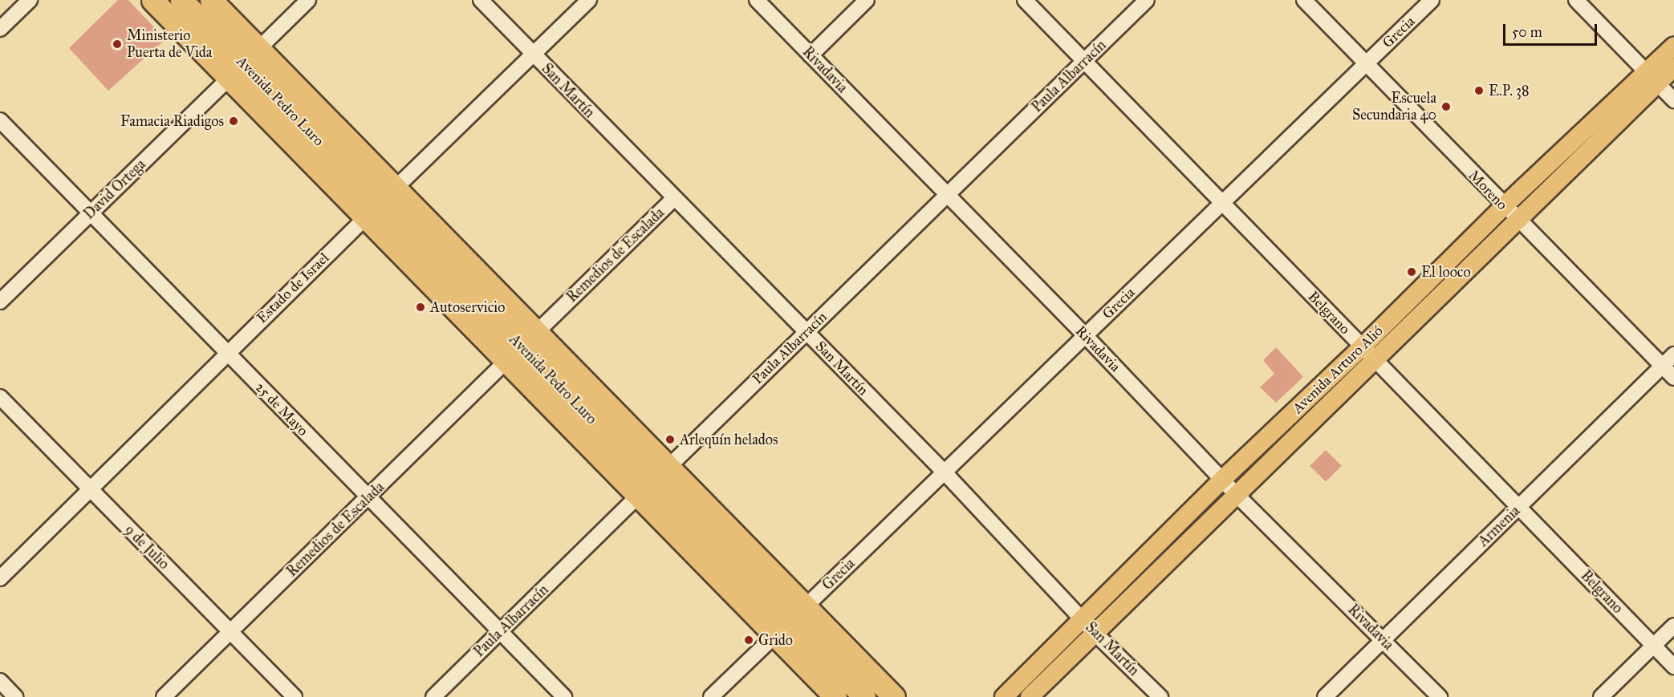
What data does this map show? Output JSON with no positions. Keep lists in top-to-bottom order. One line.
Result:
{"streets":{"highway":["Avenida Pedro Luro"],"main road":["Avenida Arturo Alió"],"street":["Grecia","Rivadavia","Paula Albarracín","San Martín","David Ortega","Moreno","Remedios de Escalada","Estado de Israel","Belgrano","25 de Mayo","Armenia","9 de Julio"]},"crossings":[["Grecia","Rivadavia"],["Grecia","San Martín"],["Grecia","Avenida Pedro Luro"],["Grecia","Moreno"],["Grecia","Belgrano"],["Rivadavia","Paula Albarracín"],["Rivadavia","Avenida Arturo Alió"],["Rivadavia","Armenia"],["Paula Albarracín","San Martín"],["Paula Albarracín","Avenida Pedro Luro"],["Paula Albarracín","Belgrano"],["Paula Albarracín","25 de Mayo"],["San Martín","Remedios de Escalada"],["San Martín","Estado de Israel"],["San Martín","Avenida Arturo Alió"],["Avenida Pedro Luro","David Ortega"],["Avenida Pedro Luro","Remedios de Escalada"],["Avenida Pedro Luro","Estado de Israel"],["David Ortega","25 de Mayo"],["Moreno","Avenida Arturo Alió"],["Moreno","Armenia"],["Remedios de Escalada","25 de Mayo"],["Remedios de Escalada","9 de Julio"],["Estado de Israel","25 de Mayo"],["Estado de Israel","9 de Julio"],["Belgrano","Avenida Arturo Alió"],["Belgrano","Armenia"]],"places":["Ministerio Puerta de Vida","E.P. 38","Escuela Secundaria 40","Famacia Riadigos","El looco","Autoservicio","Arlequín helados","Grido"],"scale_bar":"50 m"}
